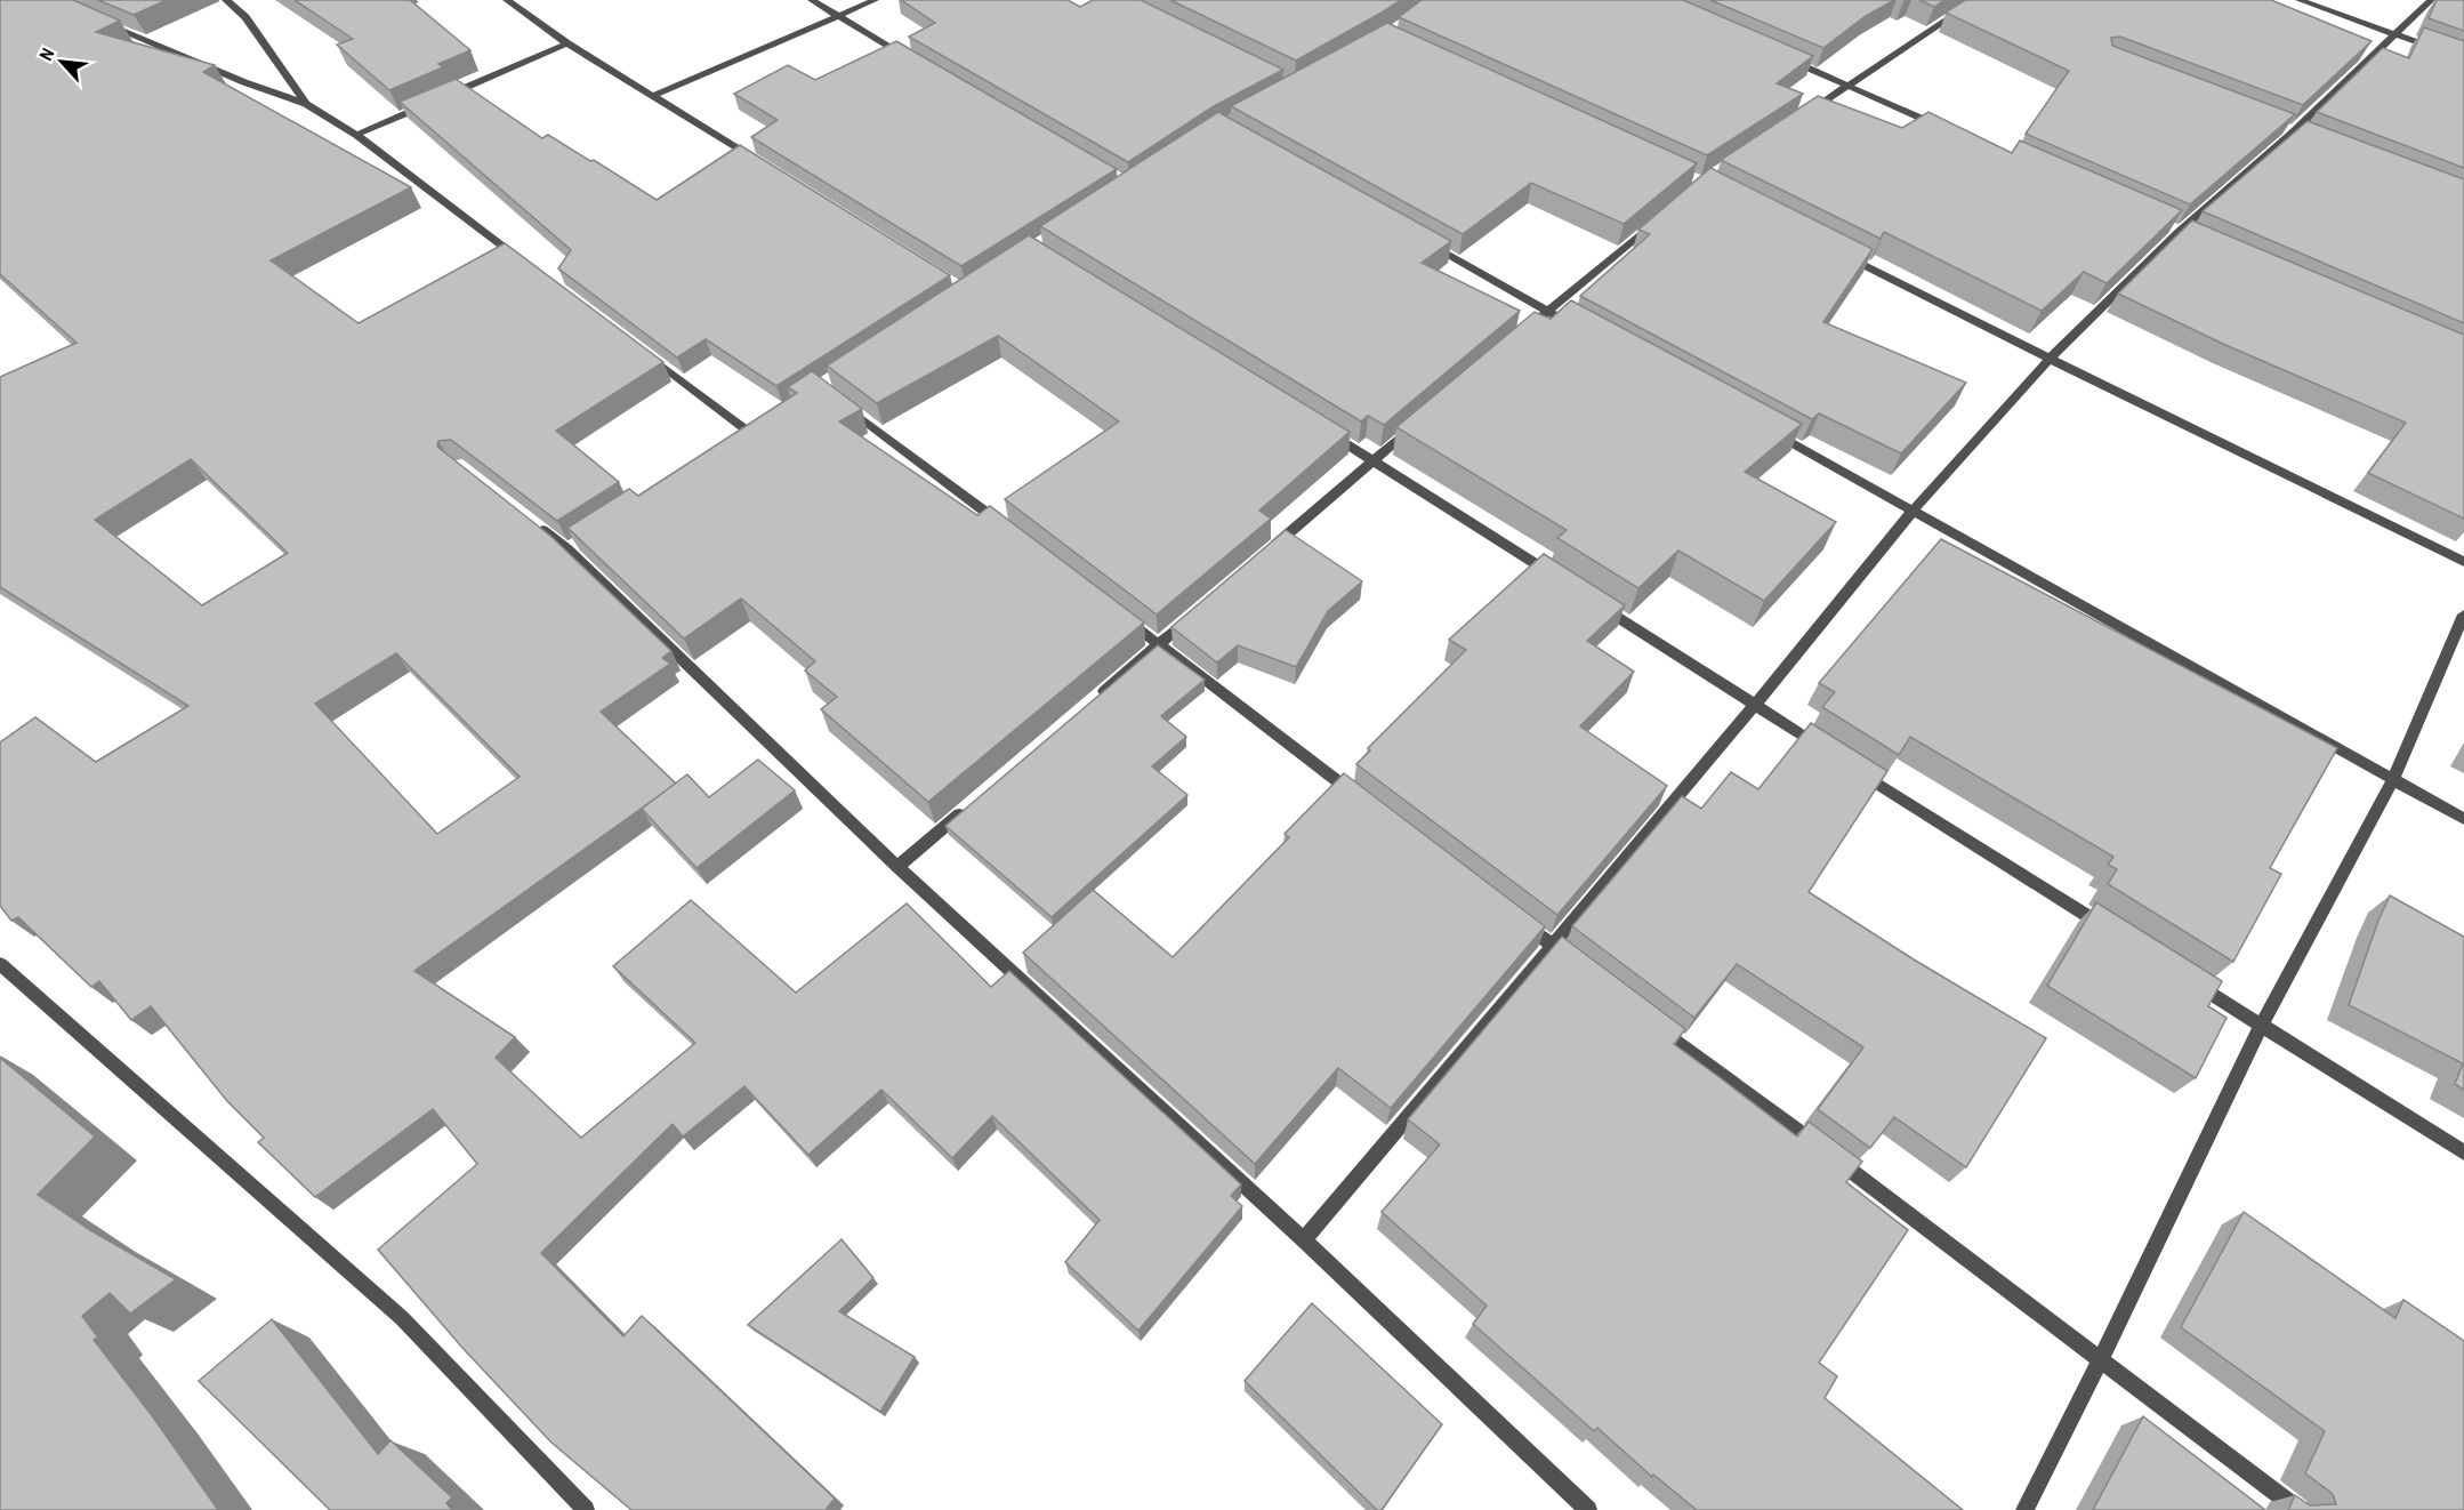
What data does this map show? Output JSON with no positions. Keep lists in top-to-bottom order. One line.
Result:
{"north":"top left"}
